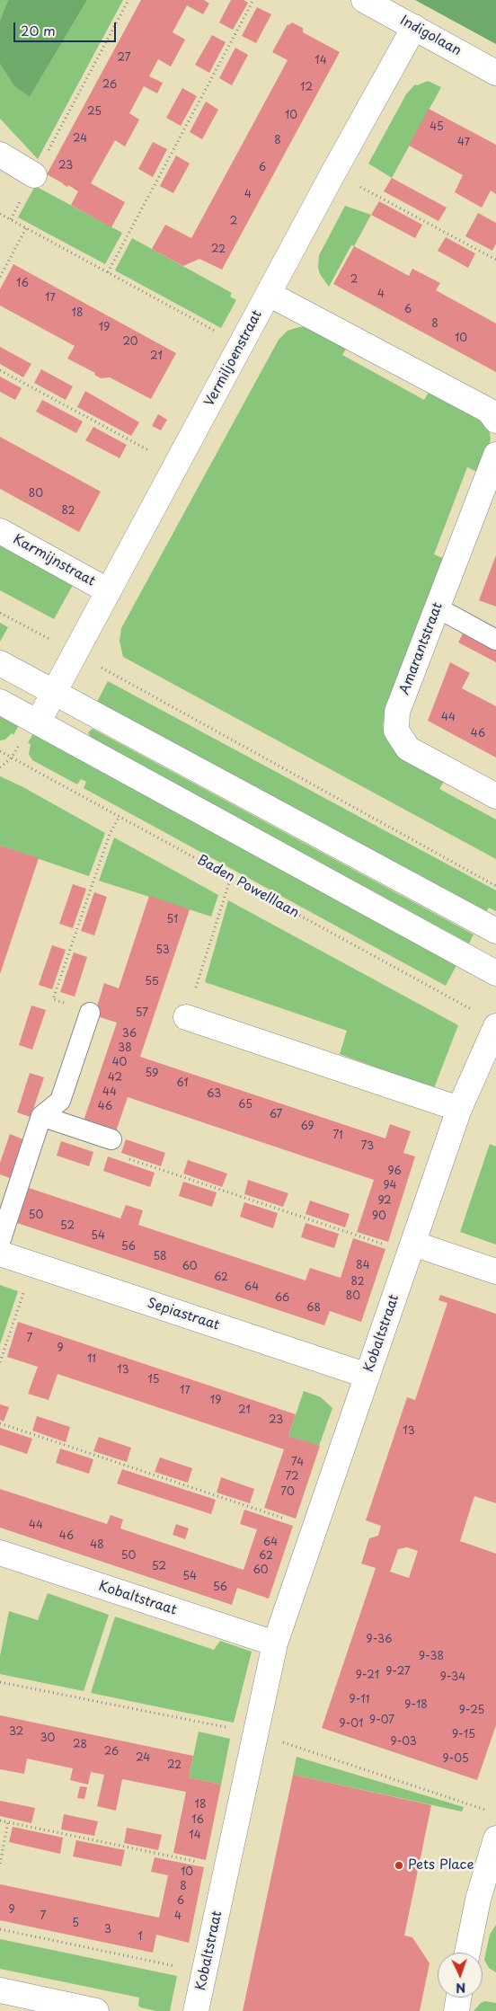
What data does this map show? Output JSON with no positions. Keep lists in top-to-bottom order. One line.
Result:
{"streets":{"street":["Indigolaan","Vermiljoenstraat","Karmijnstraat","Amarantstraat","Sepiastraat","Kobaltstraat"],"path":["Baden Powelllaan"]},"crossings":[["Indigolaan","Vermiljoenstraat"],["Vermiljoenstraat","Karmijnstraat"],["Sepiastraat","Kobaltstraat"]],"places":["Pets Place"],"house_numbers":["27","14","26","12","25","10","45","24","8","47","23","6","4","2","22","2","16","4","17","6","18","8","19","10","20","21","80","82","44","46","51","53","55","57","36","38","40","59","42","61","44","63","65","46","67","69","71","73","96","94","92","50","90","52","54","56","58","84","60","62","82","64","80","66","68","7","9","11","13","15","17","19","21","23","13","74","72","70","44","46","64","48","50","62","52","60","54","56","9-36","9-38","9-27","9-21","9-34","9-11","9-18","9-25","9-07","9-01","32","9-15","30","9-03","28","26","24","9-05","22","18","16","14","10","8","6","9","7","4","5","3","1"],"scale_bar":"20 m","north":"bottom"}
